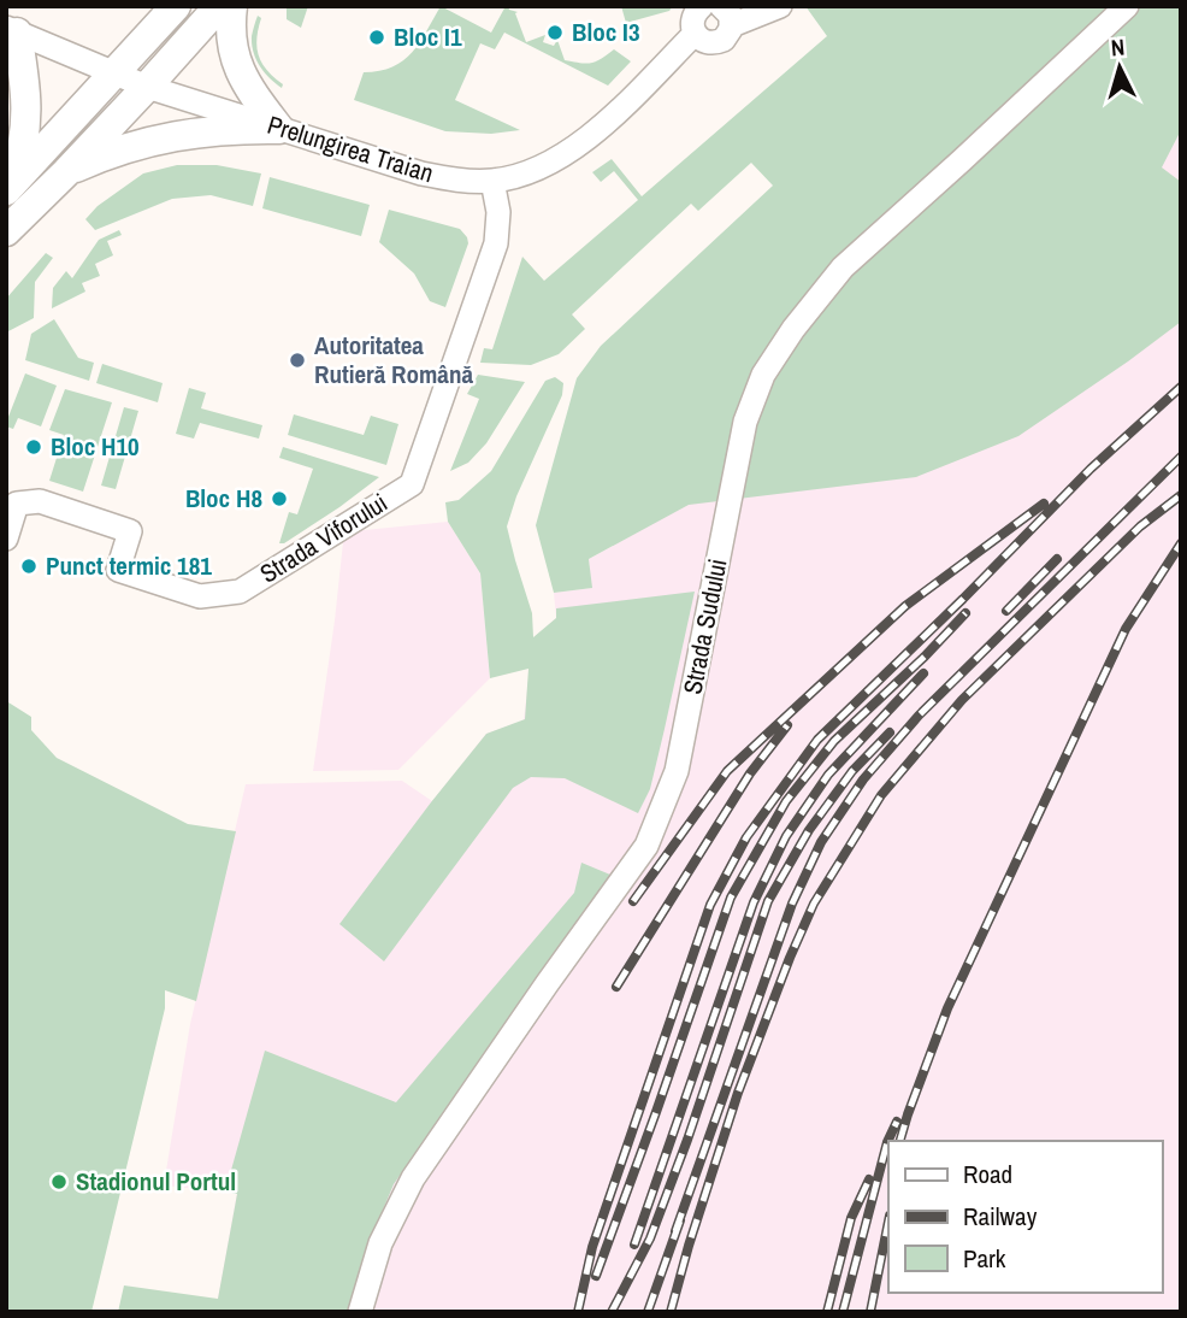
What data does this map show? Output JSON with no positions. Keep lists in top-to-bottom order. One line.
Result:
{"streets":{"street":["Prelungirea Traian","Strada Viforului","Strada Sudului"]},"crossings":[["Prelungirea Traian","Strada Viforului"]],"places":["Bloc I3","Bloc I1","Autoritatea Rutieră Română","Bloc H10","Bloc H8","Punct termic 181","Stadionul Portul"],"legend":["Road","Railway","Park"],"north":"top"}
